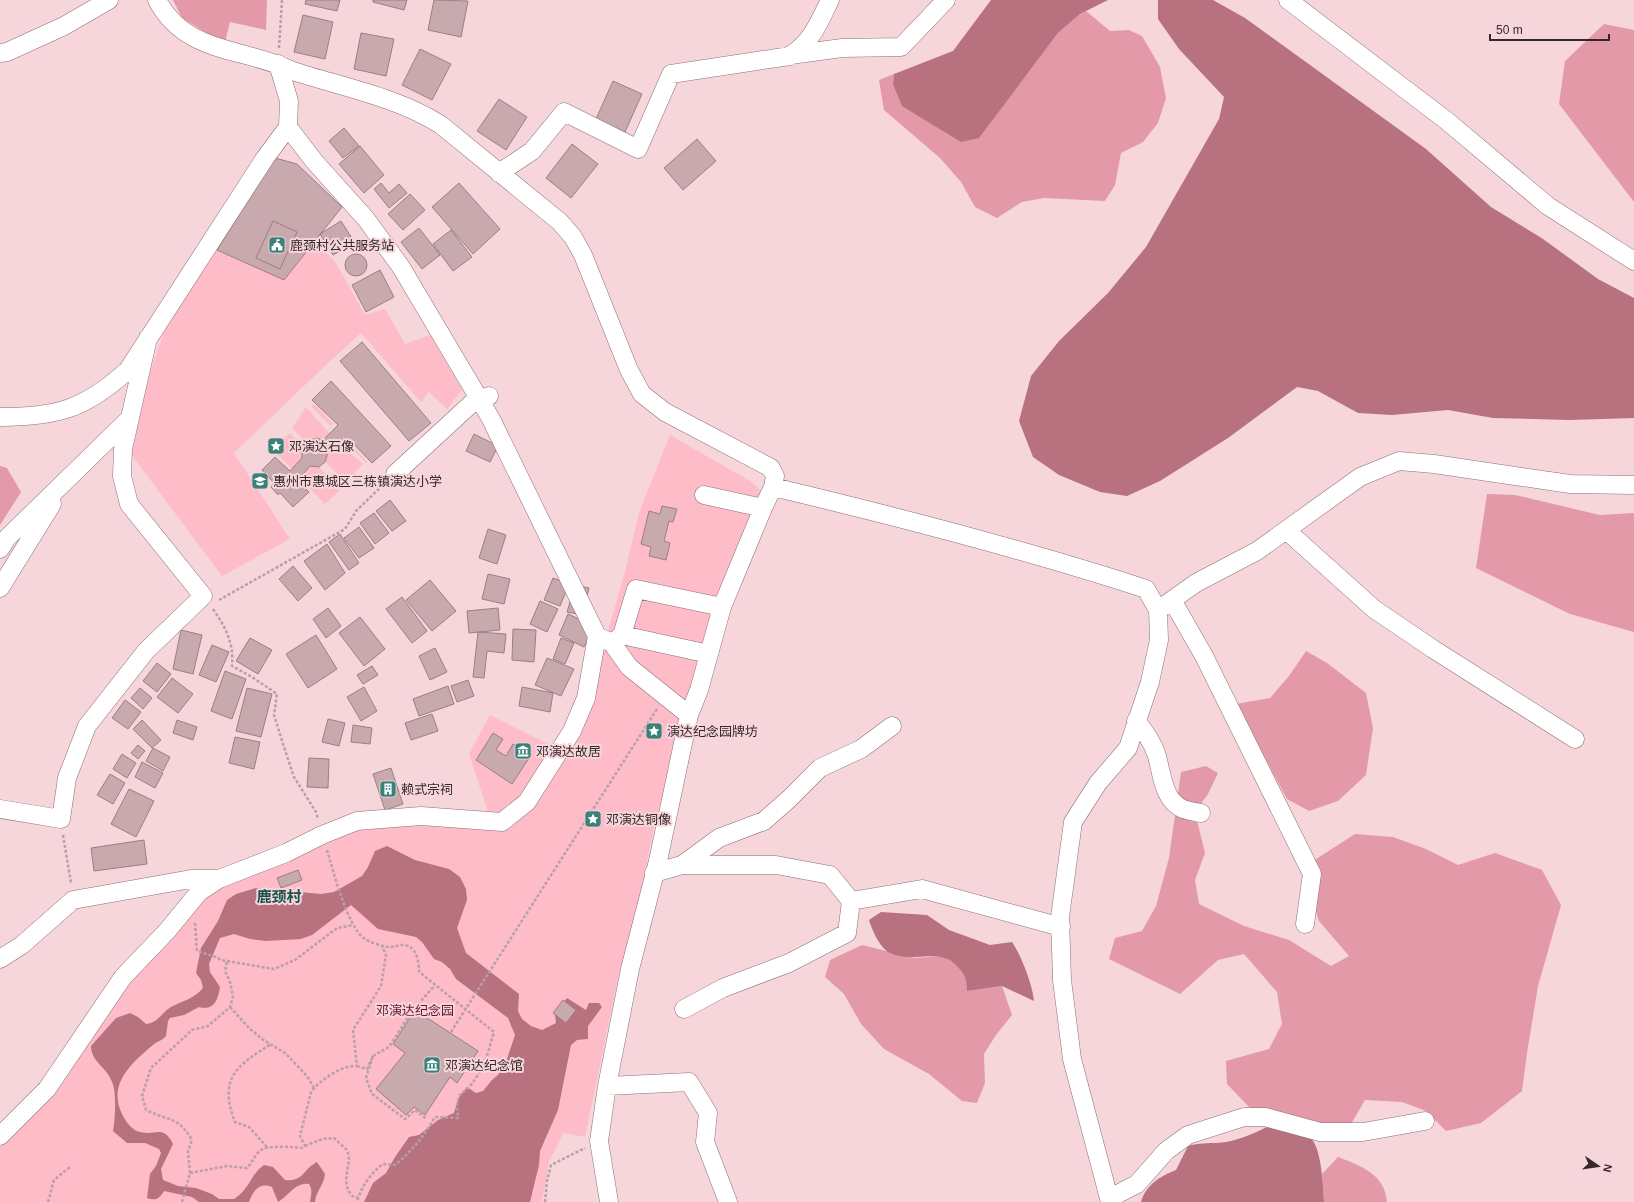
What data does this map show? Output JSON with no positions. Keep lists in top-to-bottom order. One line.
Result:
{"districts":["鹿颈村"],"parks":["邓演达纪念园"],"places":{"public building":["鹿颈村公共服务站"],"place":["邓演达石像","演达纪念园牌坊","邓演达铜像"],"school or university":["惠州市惠城区三栋镇演达小学"],"museum":["邓演达故居","邓演达纪念馆"],"building":["赖式宗祠"]},"scale_bar":"50 m","north":"right"}
